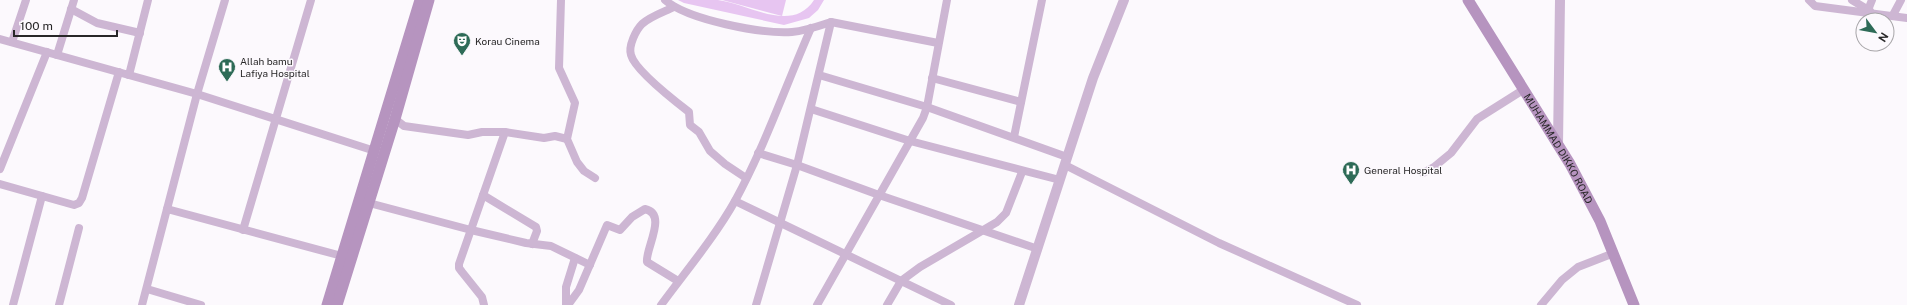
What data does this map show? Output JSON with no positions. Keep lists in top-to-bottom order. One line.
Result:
{"streets":{"main road":["MUHAMMAD DIKKO ROAD"]},"places":{"theatre":["Korau Cinema"],"hospital":["Allah bamu Lafiya Hospital","General Hospital"]},"scale_bar":"100 m","north":"bottom right"}
